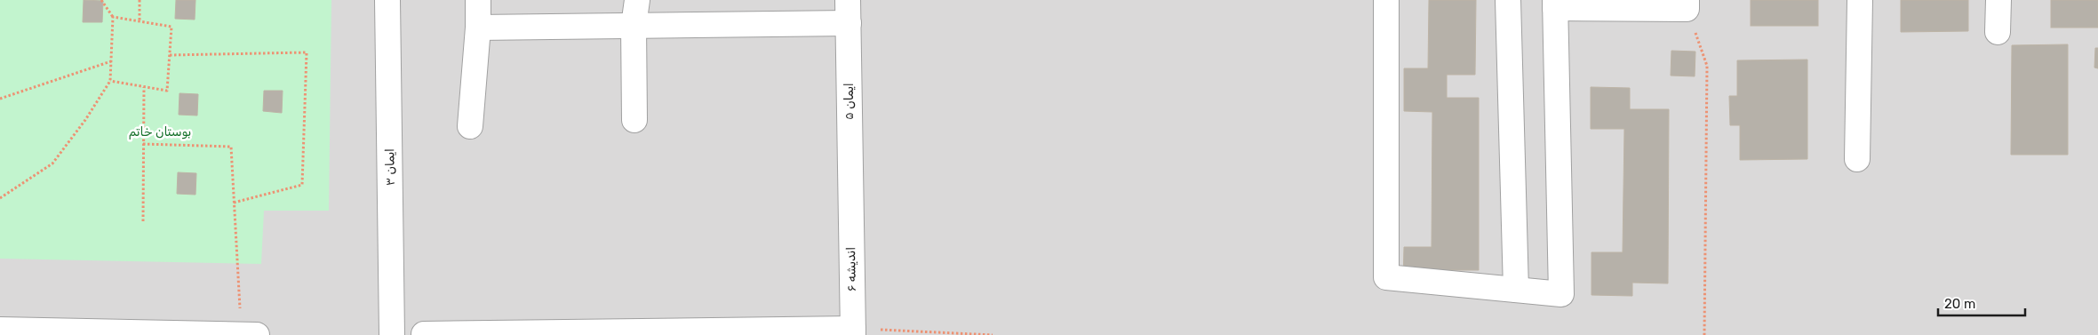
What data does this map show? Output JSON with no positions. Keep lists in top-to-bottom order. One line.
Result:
{"streets":{"street":["ایمان ۵","ایمان ۳","اندیشه ۶"]},"crossings":[["ایمان ۵","اندیشه ۶"]],"parks":["بوستان خاتم"],"scale_bar":"20 m"}
